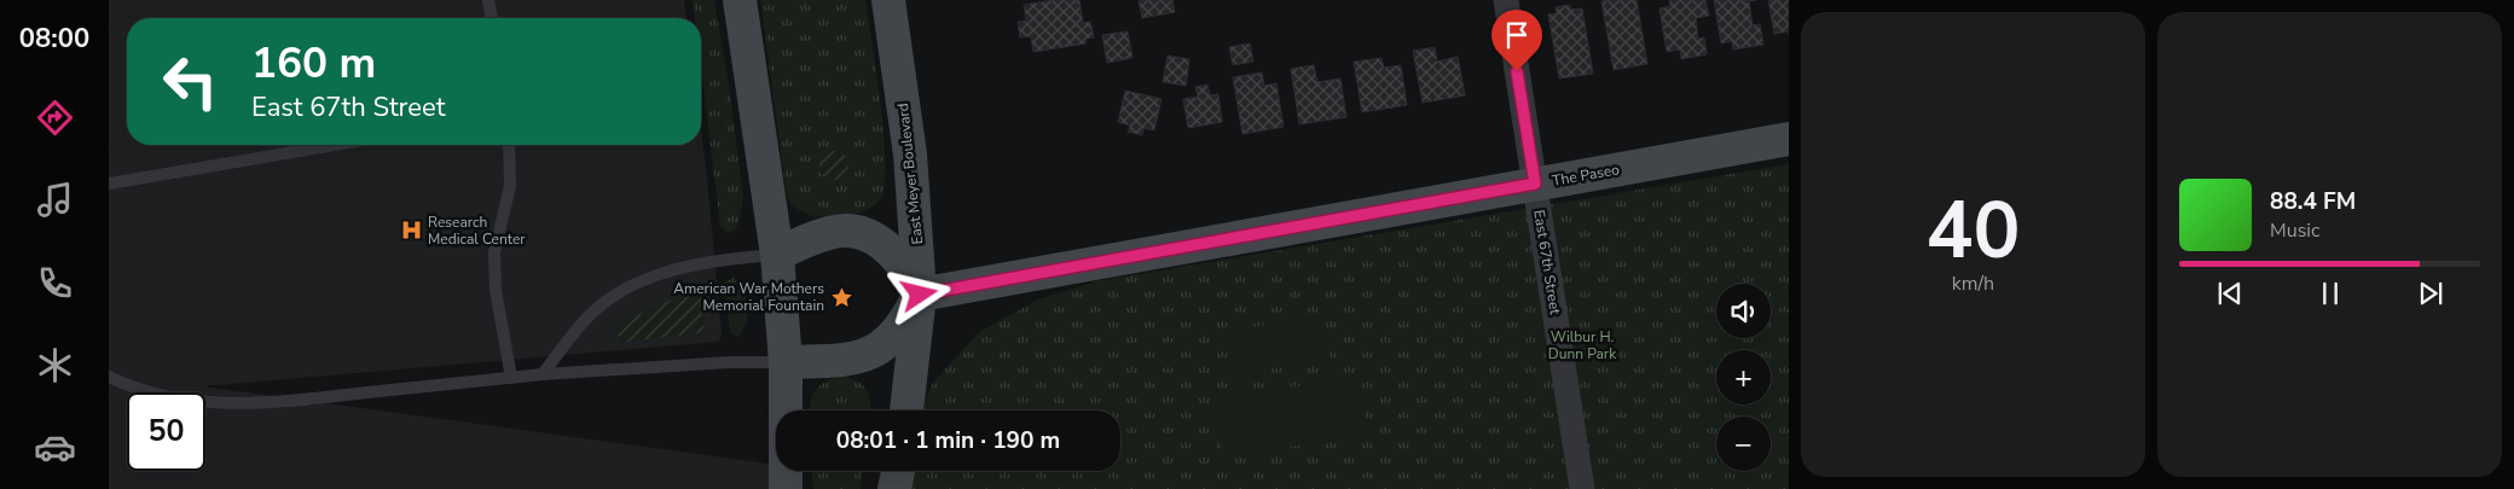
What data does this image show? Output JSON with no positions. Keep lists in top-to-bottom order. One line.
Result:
{"streets":{"main road":["East Meyer Boulevard","The Paseo"],"street":["East 67th Street"]},"crossings":[["East Meyer Boulevard","The Paseo"],["The Paseo","East 67th Street"]],"parks":["Wilbur H. Dunn Park"],"places":{"hospital":["Research Medical Center"],"place":["American War Mothers Memorial Fountain"]},"page":{"tabs":"08:00","tile":["40","km/h"],"turn":["160 m","East 67th Street"],"song":["88.4 FM","Music"],"map_buttons":["+","−"],"limit":"50","trip":"08:01 · 1 min · 190 m"}}
